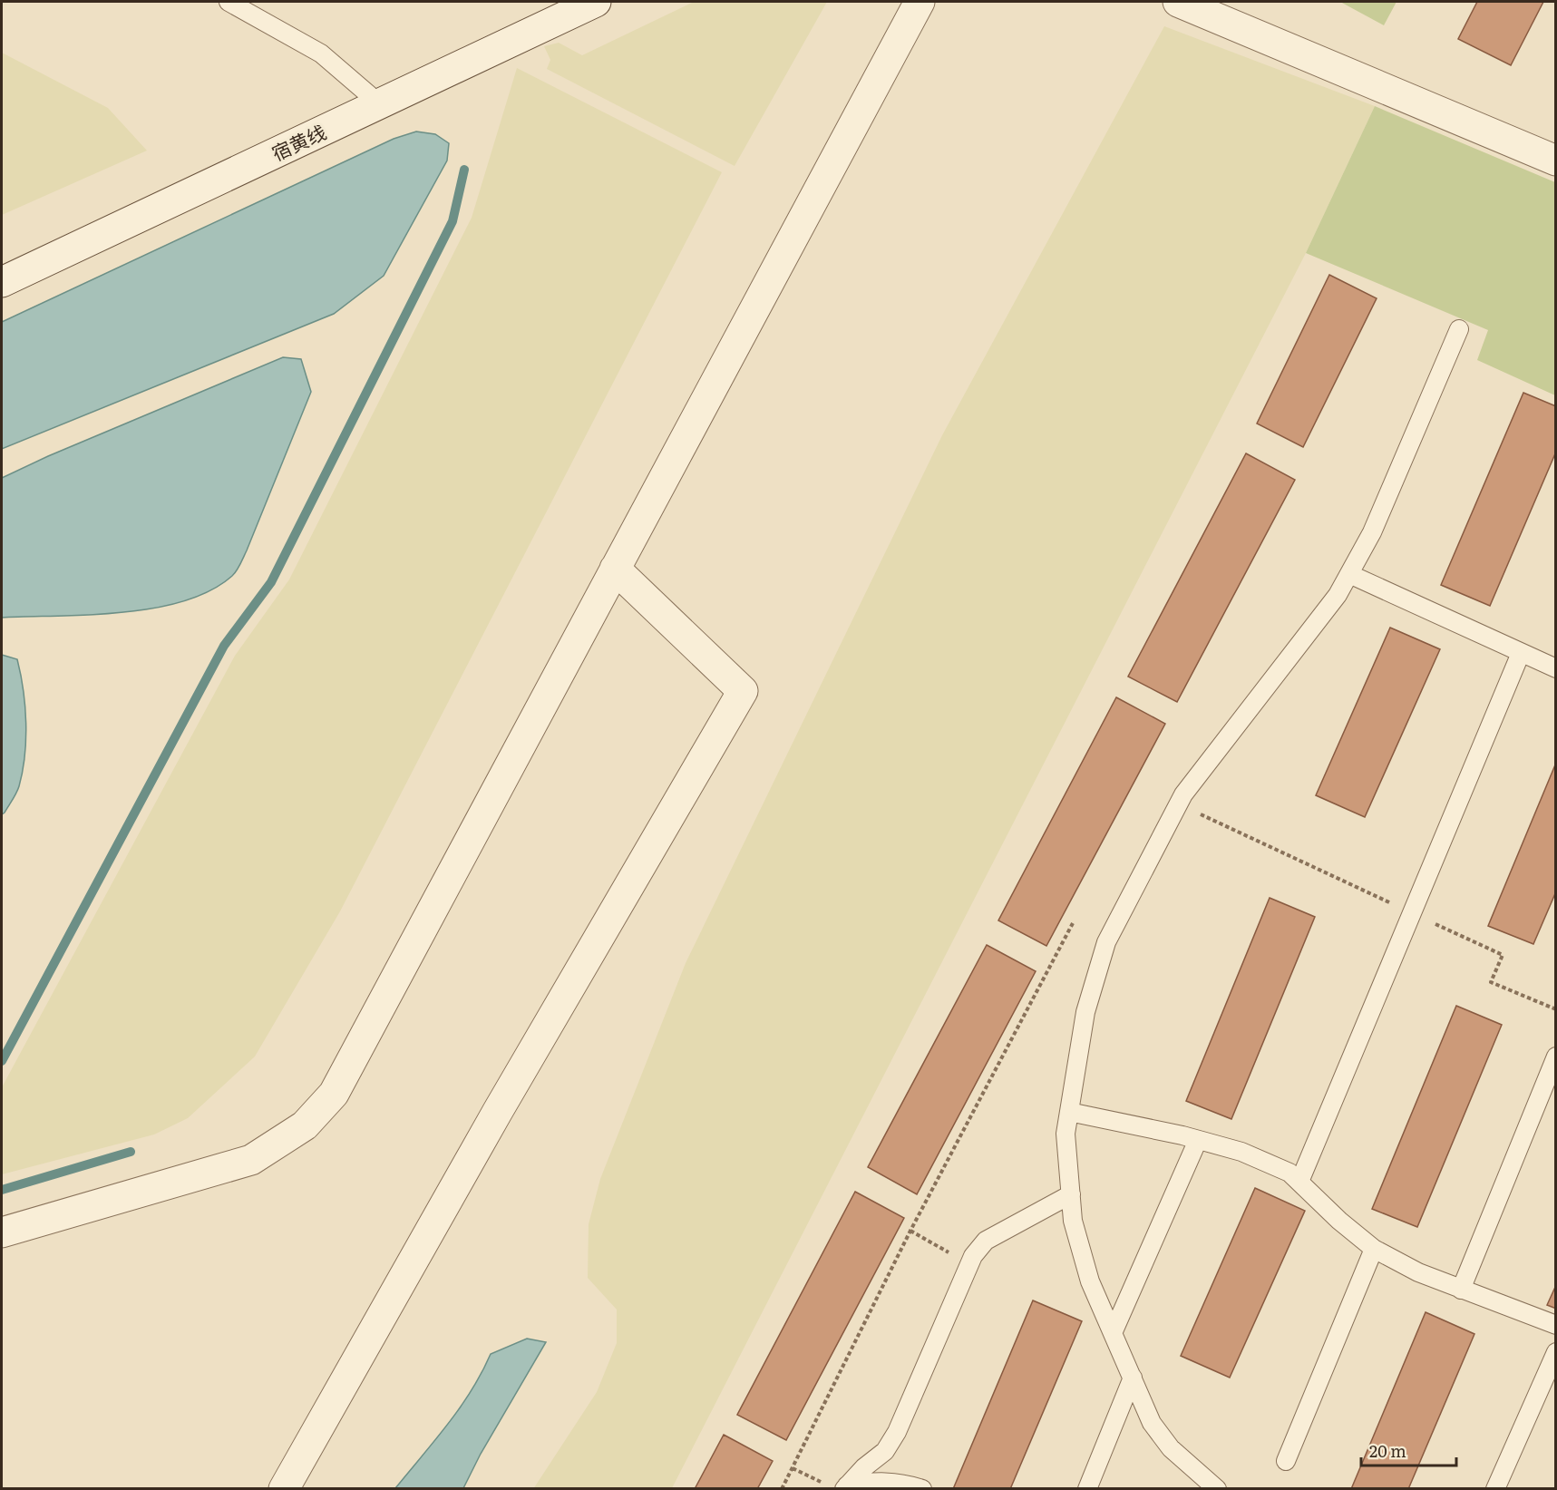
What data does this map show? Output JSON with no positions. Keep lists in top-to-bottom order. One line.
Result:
{"streets":{"street":["宿黄线"]},"scale_bar":"20 m"}
